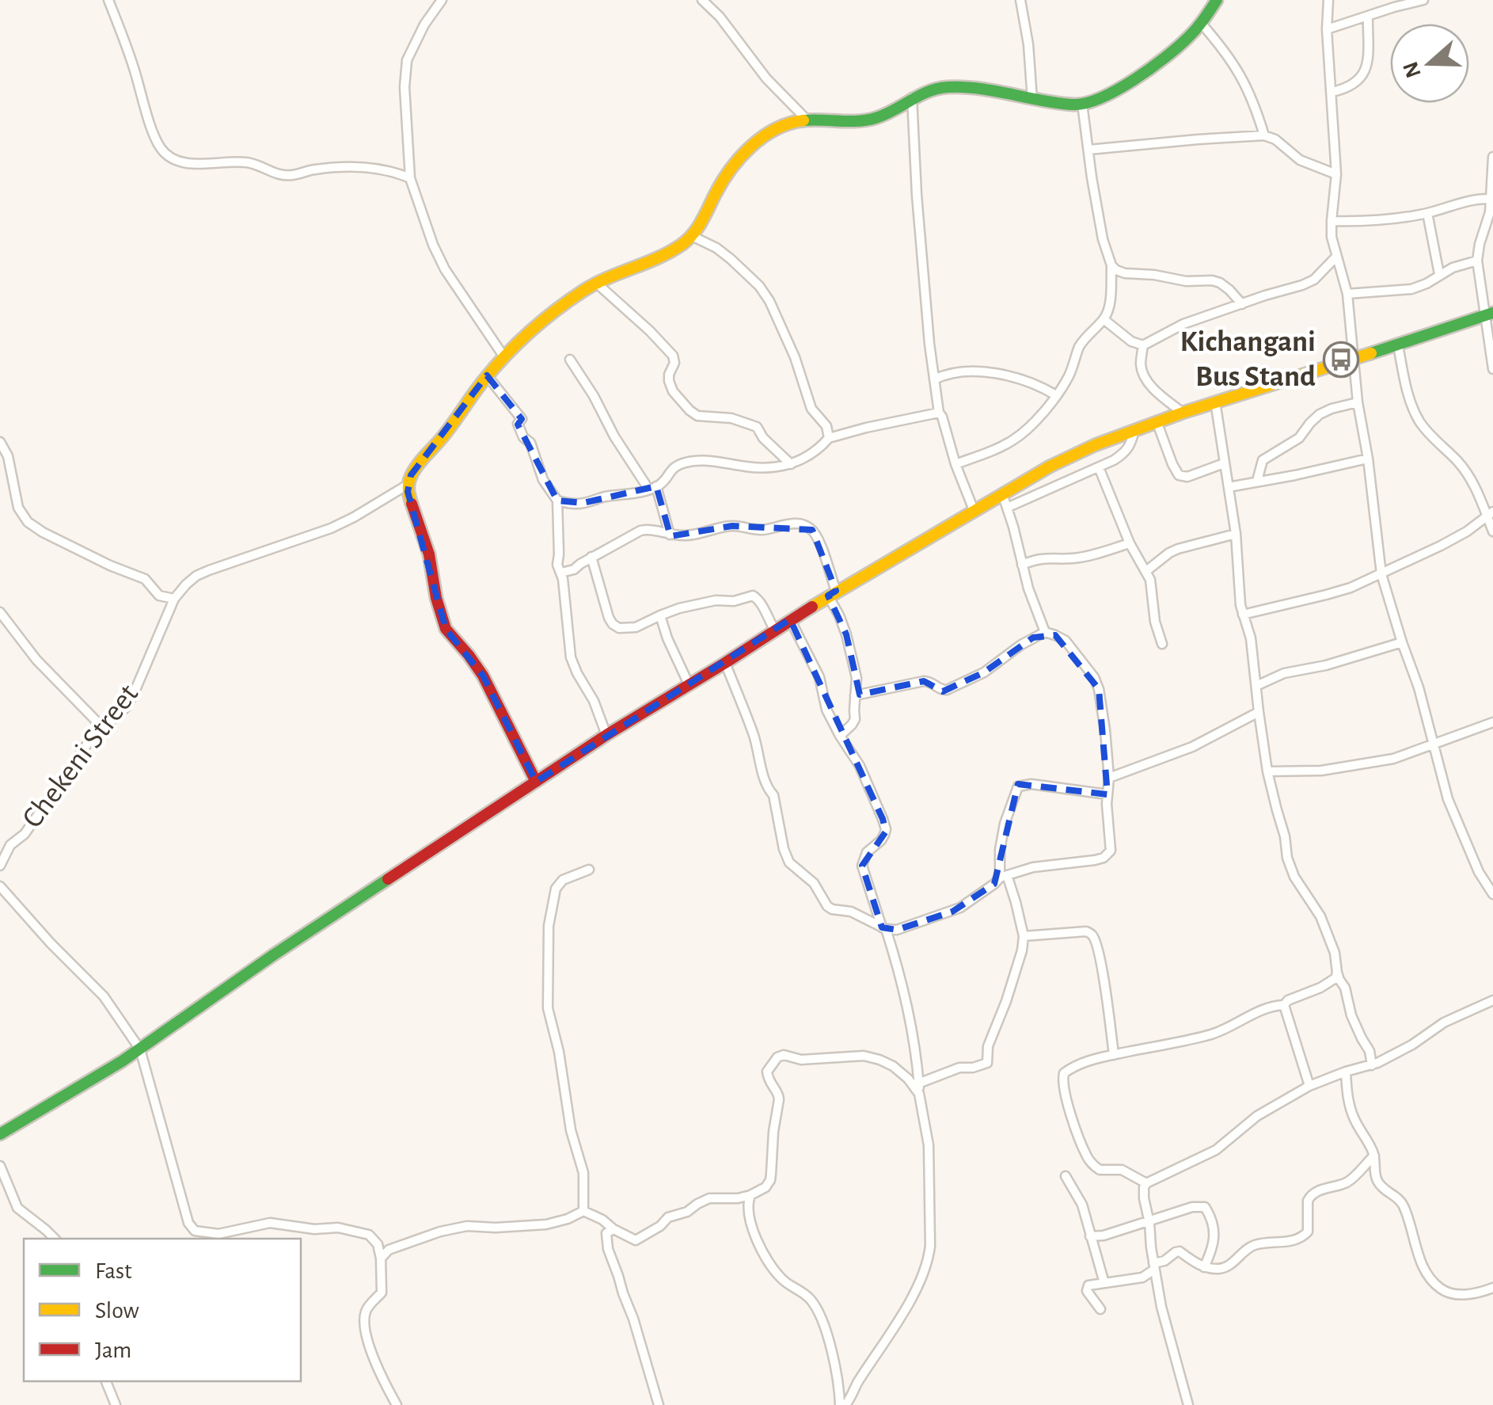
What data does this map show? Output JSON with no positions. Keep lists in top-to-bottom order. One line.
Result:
{"streets":{"street":["Chekeni Street"]},"places":{"bus stop":["Kichangani Bus Stand"]},"legend":["Fast","Slow","Jam"],"north":"left"}
